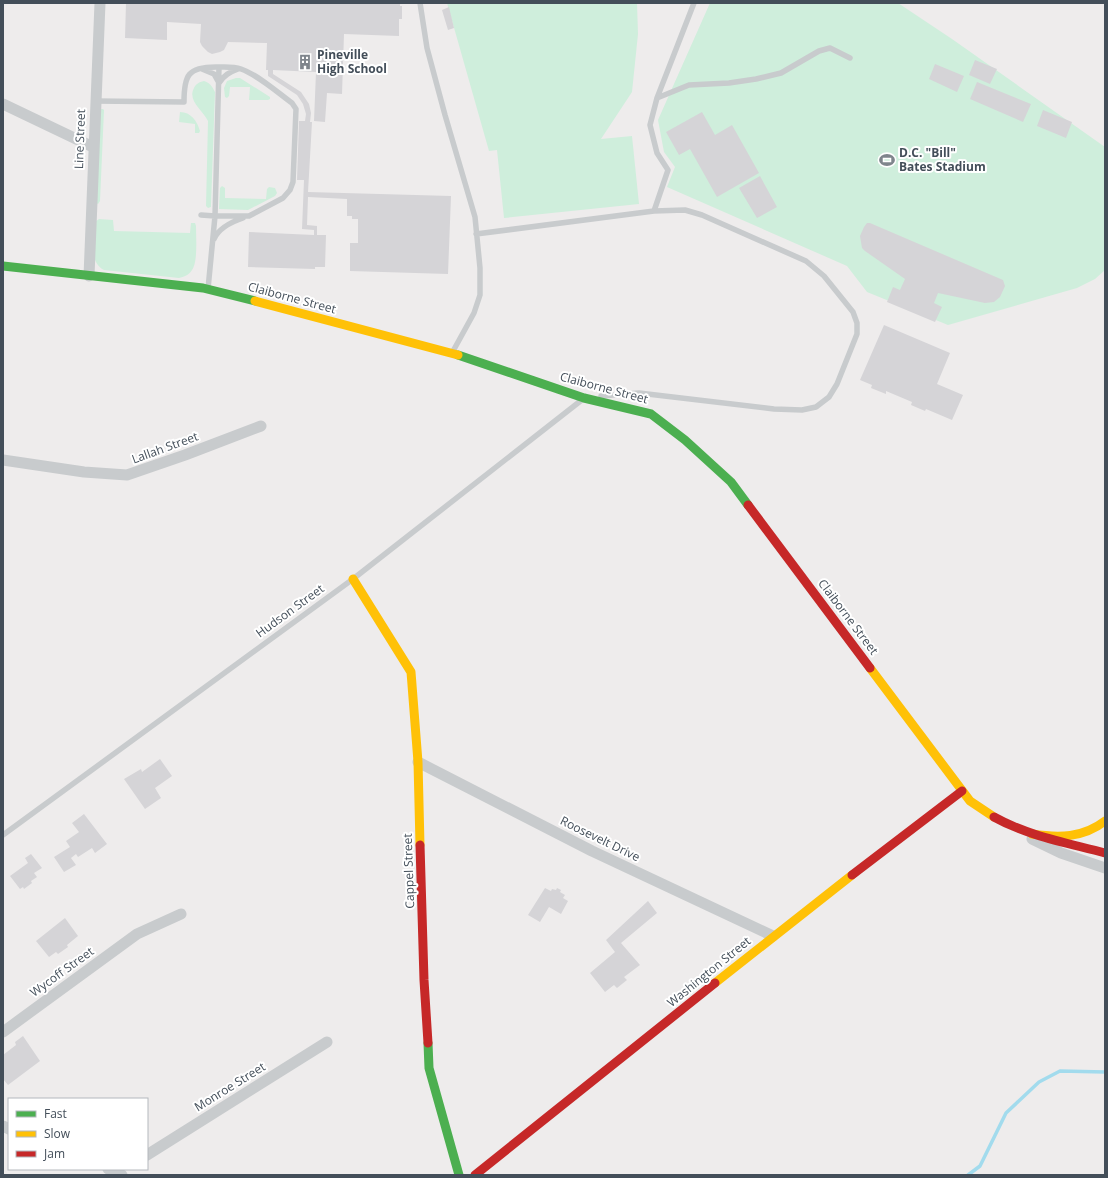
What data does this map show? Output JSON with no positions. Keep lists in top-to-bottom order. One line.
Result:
{"streets":{"main road":["Claiborne Street","Cappel Street","Washington Street"],"street":["Line Street","Lallah Street","Roosevelt Drive","Wycoff Street","Monroe Street"],"lane":["Hudson Street"]},"crossings":[["Line Street","Claiborne Street"],["Claiborne Street","Hudson Street"],["Claiborne Street","Washington Street"],["Hudson Street","Cappel Street"],["Roosevelt Drive","Cappel Street"],["Roosevelt Drive","Washington Street"]],"places":{"building":["Pineville High School"],"sports":["D.C. \"Bill\" Bates Stadium"]},"legend":["Fast","Slow","Jam"]}
